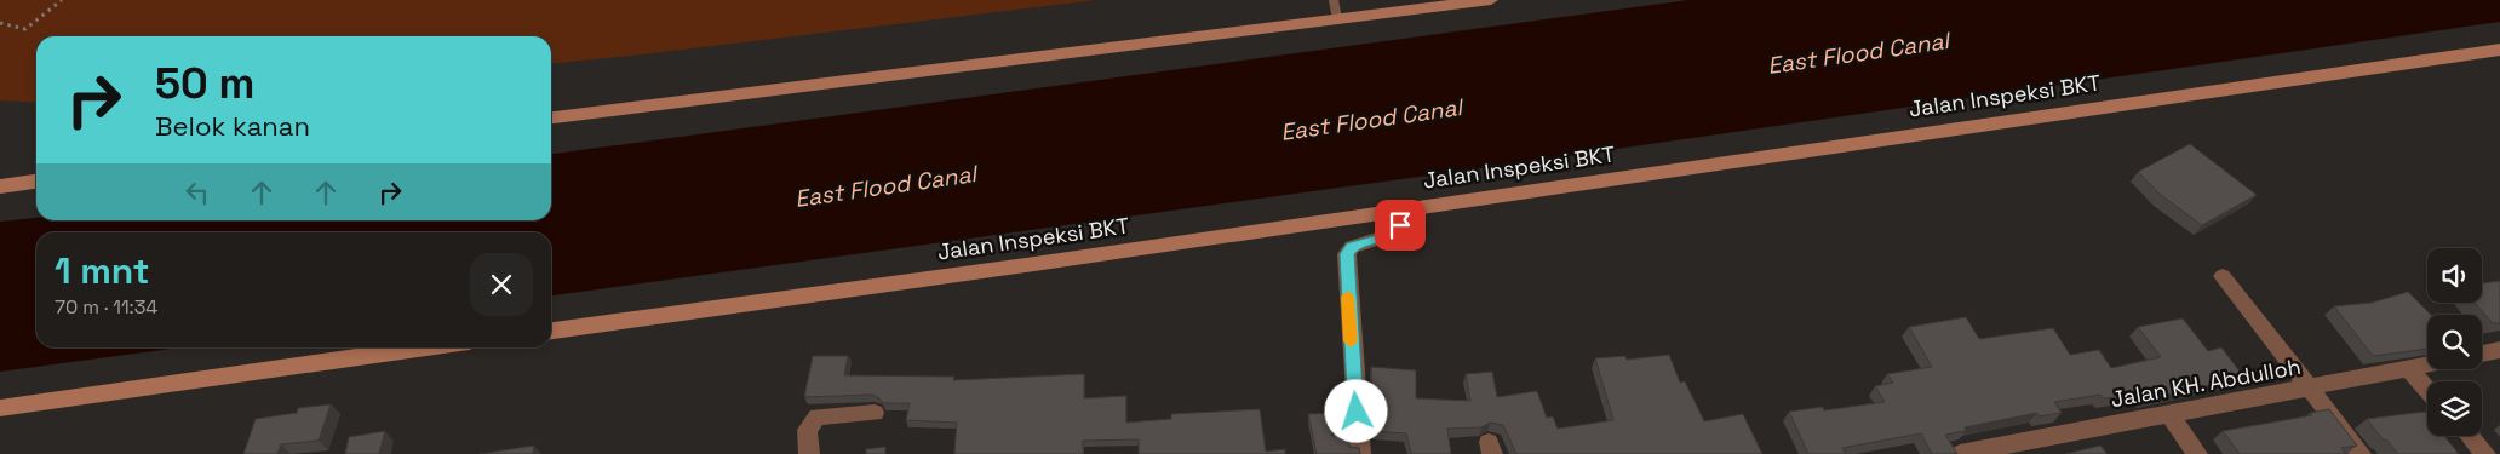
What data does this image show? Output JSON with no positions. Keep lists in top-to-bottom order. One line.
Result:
{"streets":{"street":["Jalan Inspeksi BKT","Jalan KH. Abdulloh"]},"water":["East Flood Canal"],"page":{"turn":["50 m","Belok kanan"],"heading":["1 mnt","70 m · 11:34"]}}
